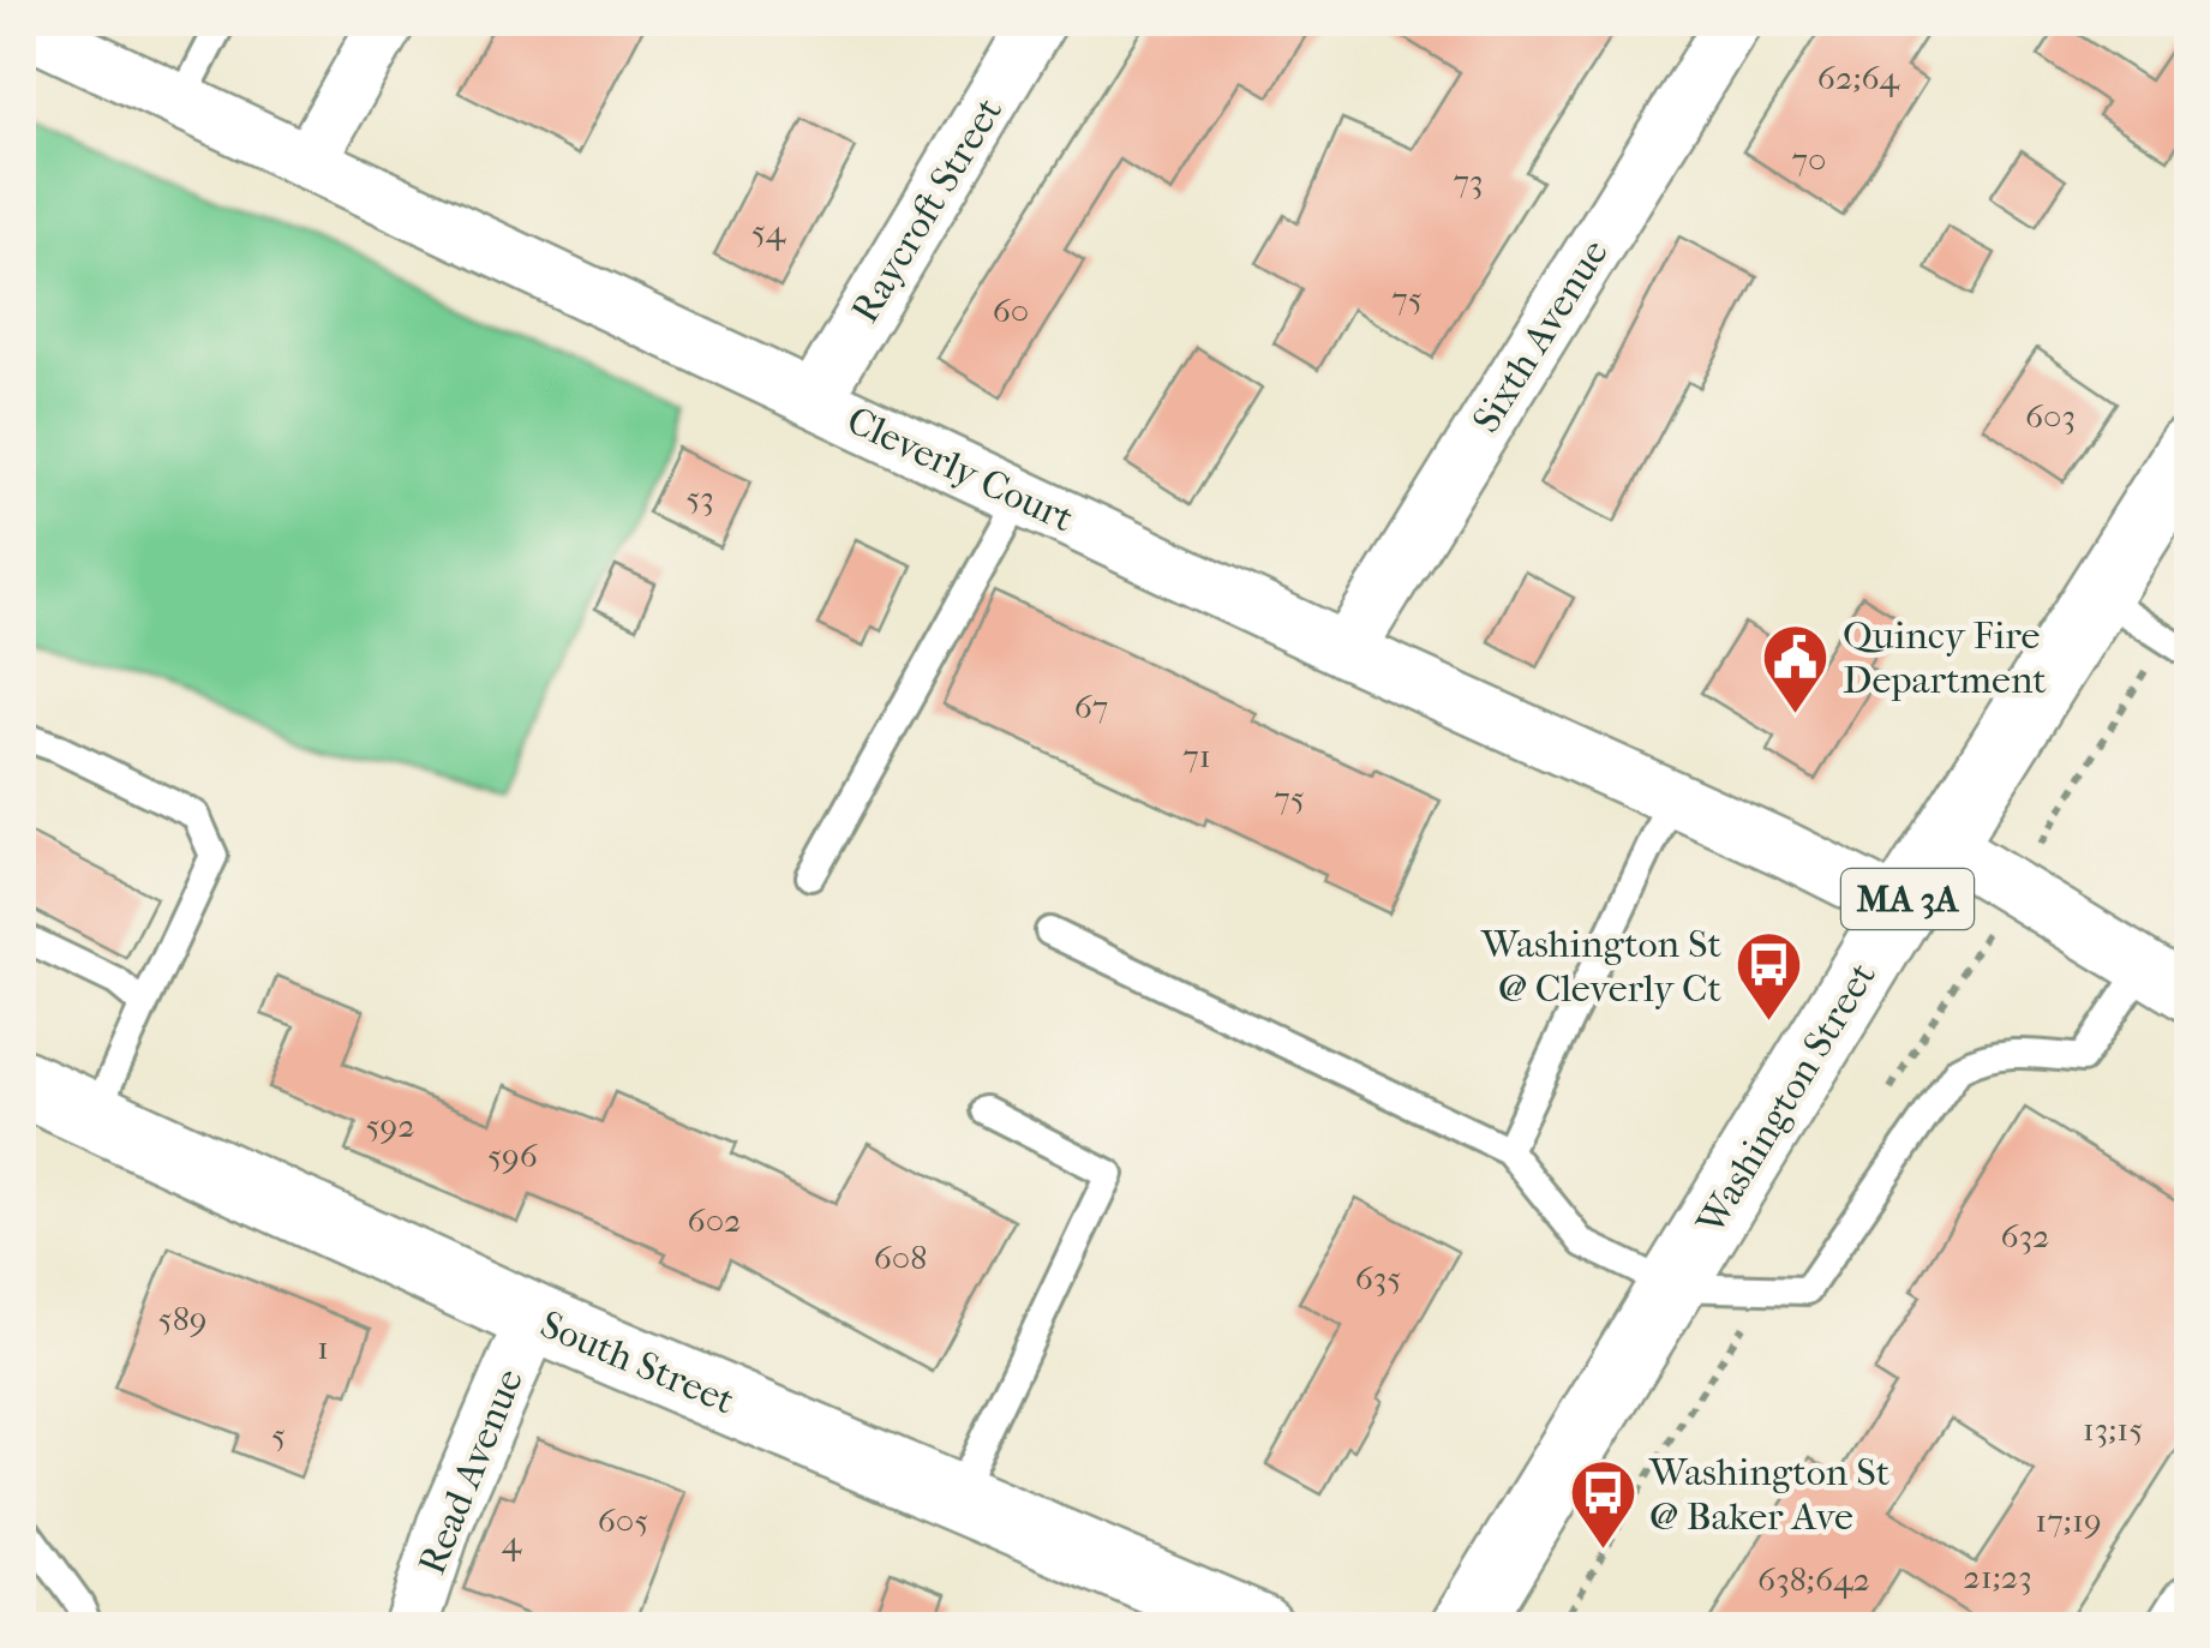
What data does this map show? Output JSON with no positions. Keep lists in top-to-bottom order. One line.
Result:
{"streets":{"main road":["MA 3A","Washington Street","South Street"],"street":["Raycroft Street","Sixth Avenue","Cleverly Court","Read Avenue"]},"crossings":[["Raycroft Street","Cleverly Court"],["Sixth Avenue","Cleverly Court"],["Cleverly Court","Washington Street"],["South Street","Read Avenue"]],"places":{"public building":["Quincy Fire Department"],"bus stop":["Washington St @ Cleverly Ct","Washington St @ Baker Ave"]},"house_numbers":["62;64","70","73","54","75","60","603","53","67","71","75","592","596","602","632","608","635","589","1","13;15","5","605","17;19","4","21;23","638;642"]}
